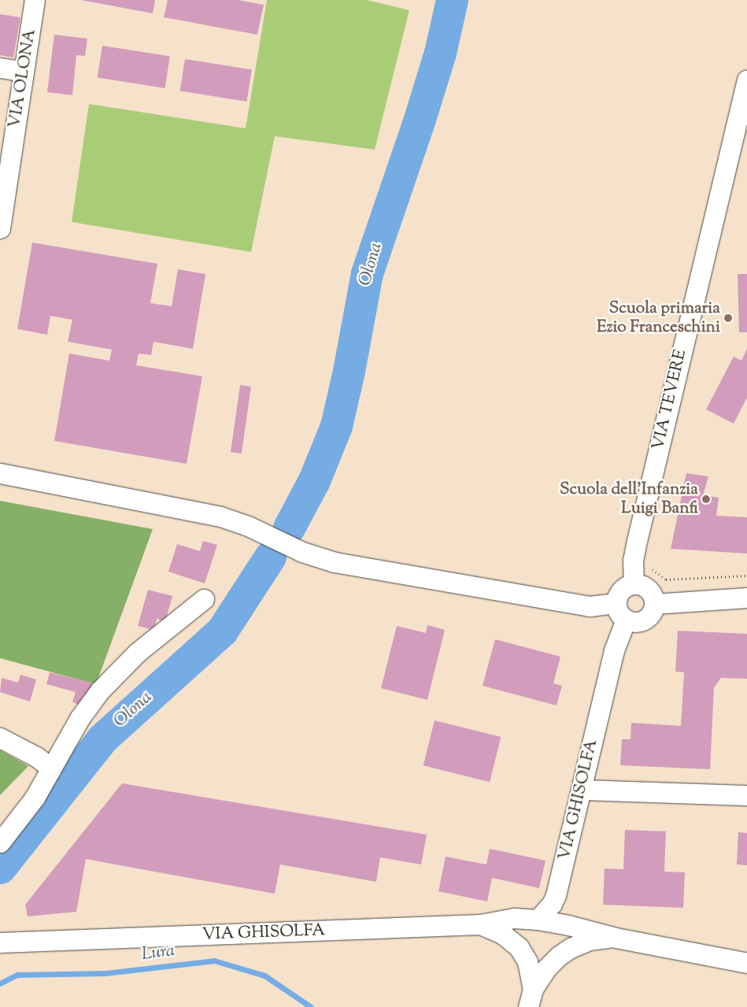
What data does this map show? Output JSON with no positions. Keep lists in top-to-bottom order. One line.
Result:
{"streets":{"street":["VIA OLONA","VIA TEVERE","VIA GHISOLFA"]},"crossings":[["VIA TEVERE","VIA GHISOLFA"]],"water":["Olona","Lura"],"places":["Scuola primaria Ezio Franceschini","Scuola dell'Infanzia Luigi Banfi"]}
